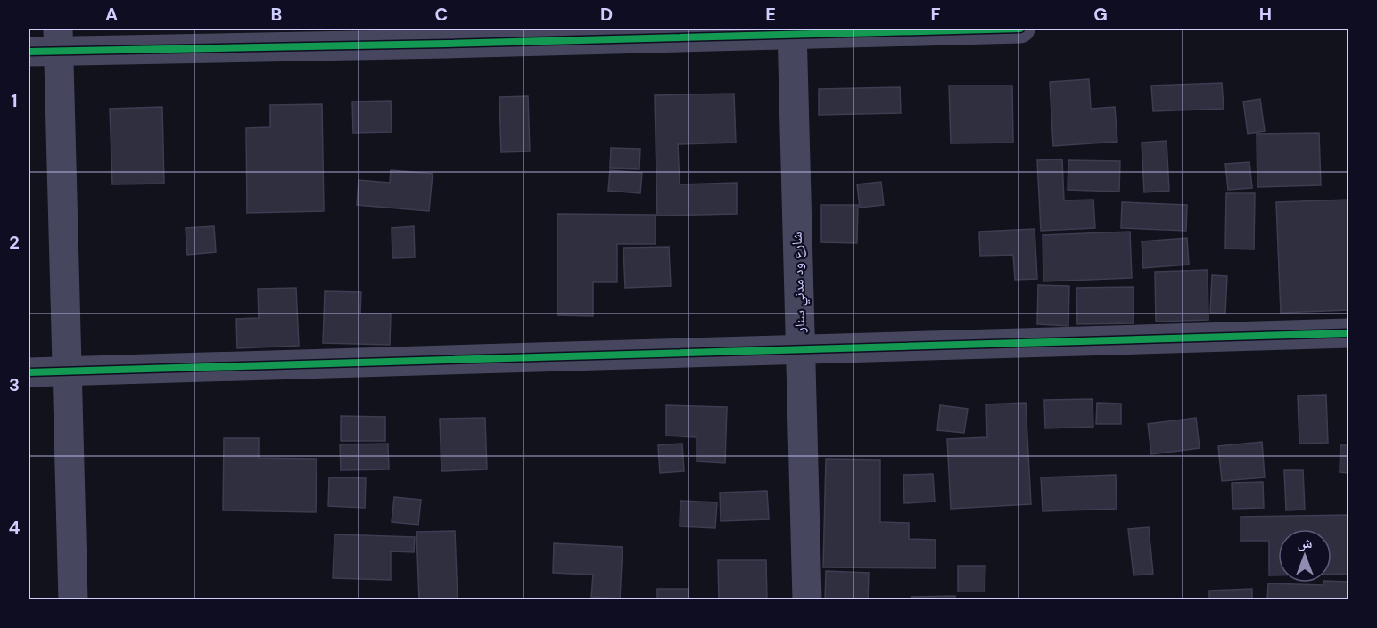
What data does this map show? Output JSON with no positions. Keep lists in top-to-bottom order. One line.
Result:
{"streets":{"street":["شارع ود مدني سنار"]},"north":"top","grid":{"columns":["A","B","C","D","E","F","G","H"],"rows":["1","2","3","4"]}}
